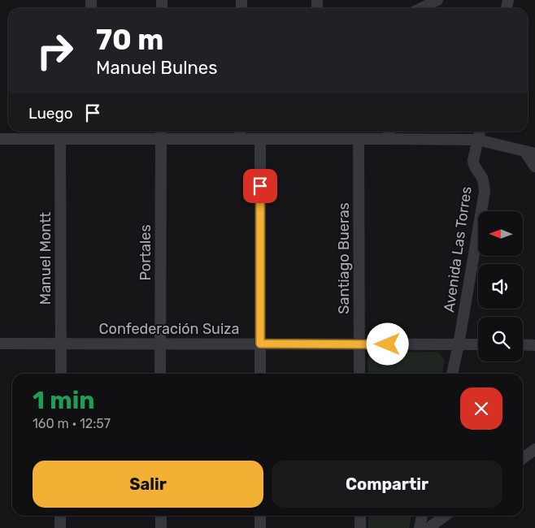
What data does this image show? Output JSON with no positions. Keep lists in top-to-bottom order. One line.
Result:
{"streets":{"street":["Avenida Las Torres","Portales","Manuel Montt","Santiago Bueras","Confederación Suiza"]},"crossings":[["Avenida Las Torres","Confederación Suiza"],["Portales","Confederación Suiza"],["Manuel Montt","Confederación Suiza"],["Santiago Bueras","Confederación Suiza"]],"north":"left","page":{"turn":["70 m","Manuel Bulnes"],"then":"Luego","heading":["1 min","160 m · 12:57"],"buttons":["Salir","Compartir"]}}
